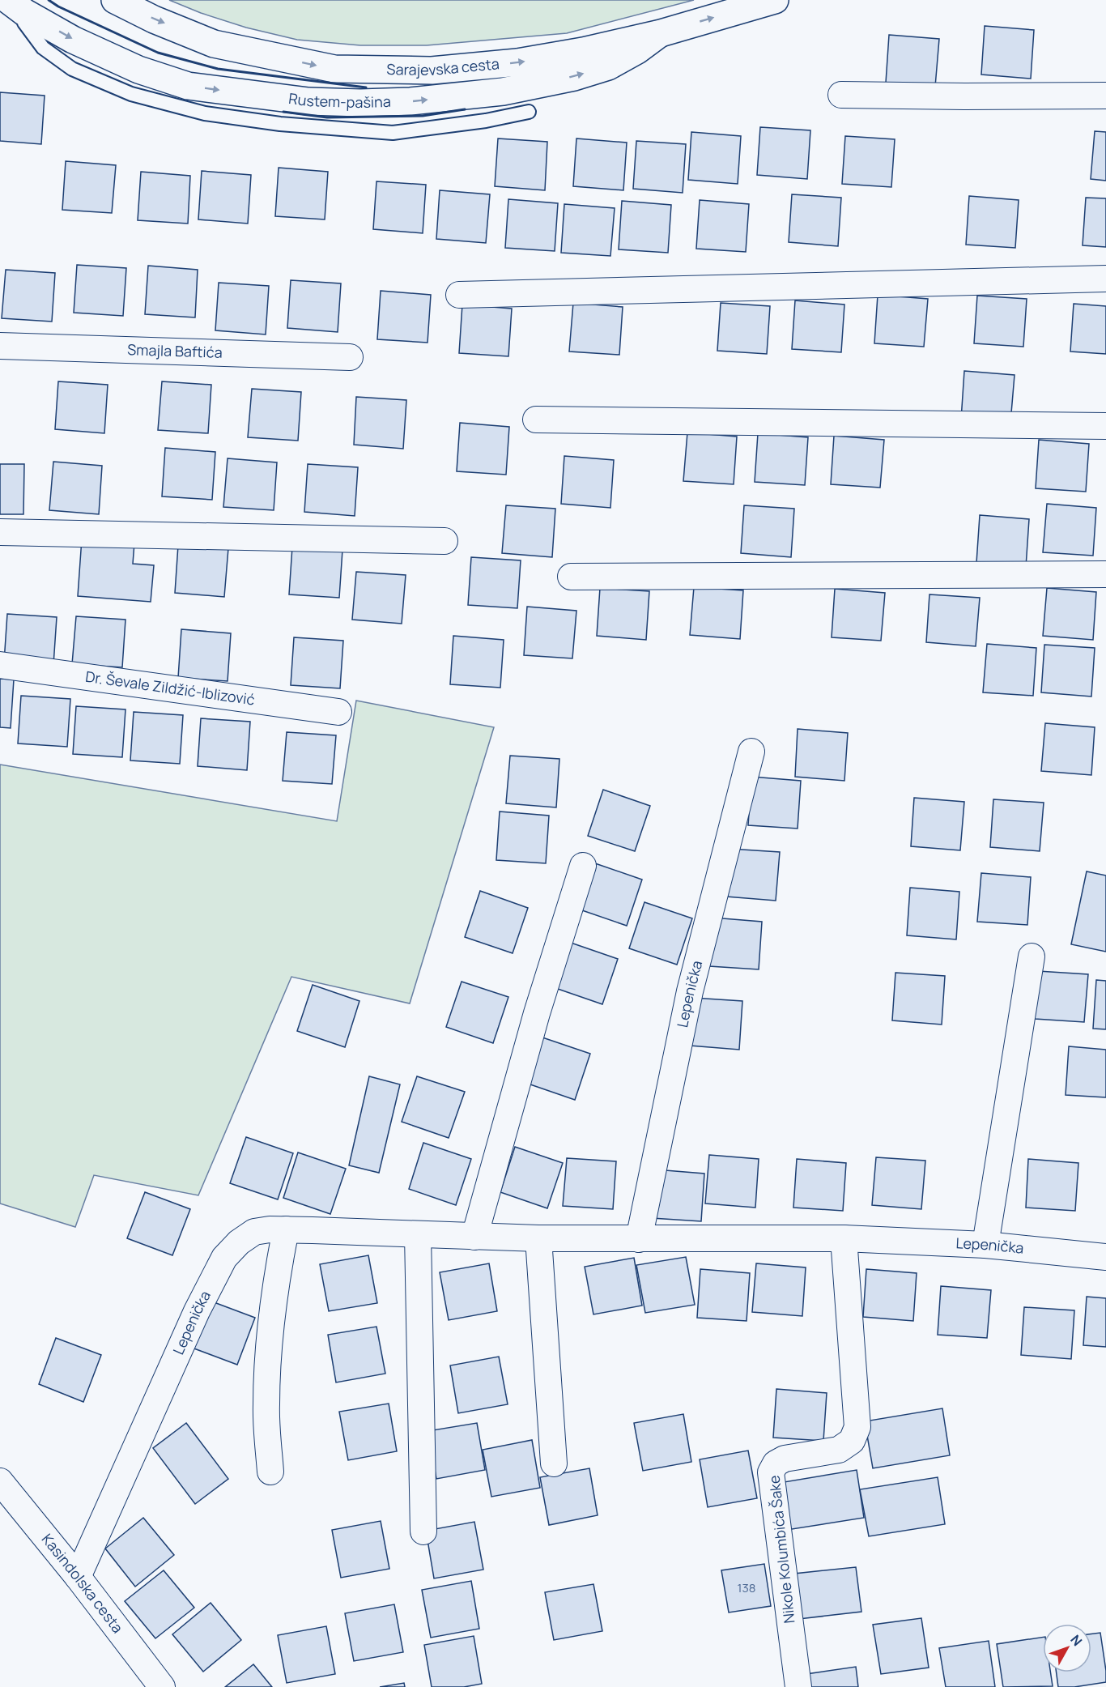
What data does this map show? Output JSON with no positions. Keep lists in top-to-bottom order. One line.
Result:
{"streets":{"main road":["Sarajevska cesta","Rustem-pašina"],"street":["Smajla Baftića","Dr. Ševale Zildžić-Iblizović","Lepenička","Nikole Kolumbića Šake","Kasindolska cesta"]},"crossings":[["Sarajevska cesta","Rustem-pašina"],["Lepenička","Nikole Kolumbića Šake"],["Lepenička","Kasindolska cesta"]],"one_way":["Sarajevska cesta","Rustem-pašina"],"house_numbers":["138"],"north":"top right"}
